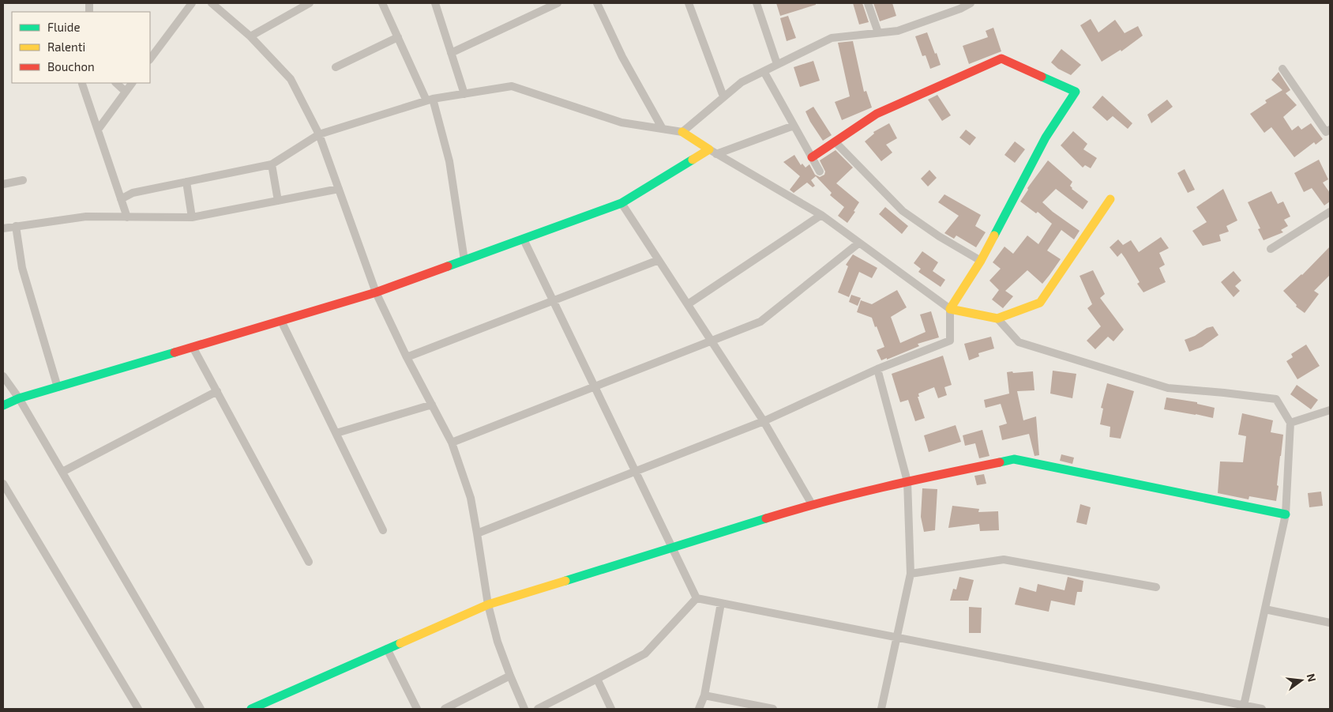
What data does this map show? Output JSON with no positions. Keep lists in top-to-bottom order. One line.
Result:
{"legend":["Fluide","Ralenti","Bouchon"],"north":"right"}
